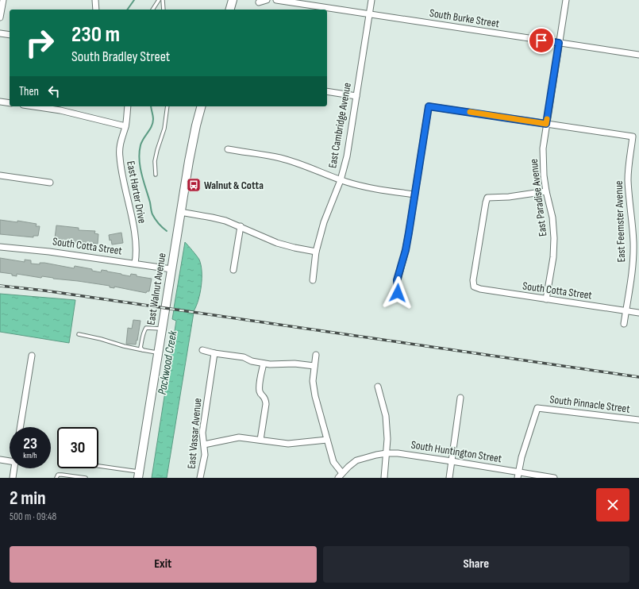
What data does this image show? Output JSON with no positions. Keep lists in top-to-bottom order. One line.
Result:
{"streets":{"main road":["East Walnut Avenue"],"street":["South Burke Street","East Cambridge Avenue","East Harter Drive","East Paradise Avenue","East Feemster Avenue","South Cotta Street","South Pinnacle Street","East Vassar Avenue","South Huntington Street"]},"crossings":[["South Burke Street","East Cambridge Avenue"],["South Burke Street","East Paradise Avenue"],["East Harter Drive","South Cotta Street"],["East Paradise Avenue","East Feemster Avenue"],["East Paradise Avenue","South Cotta Street"],["East Feemster Avenue","South Cotta Street"],["South Cotta Street","East Walnut Avenue"],["South Pinnacle Street","South Huntington Street"]],"water":["Packwood Creek"],"places":{"bus stop":["Walnut & Cotta"]},"page":{"turn":["230 m","South Bradley Street"],"then":"Then","speed":"23 km/h","limit":"30","heading":["2 min","500 m · 09:48"],"buttons":["Exit","Share"]}}
